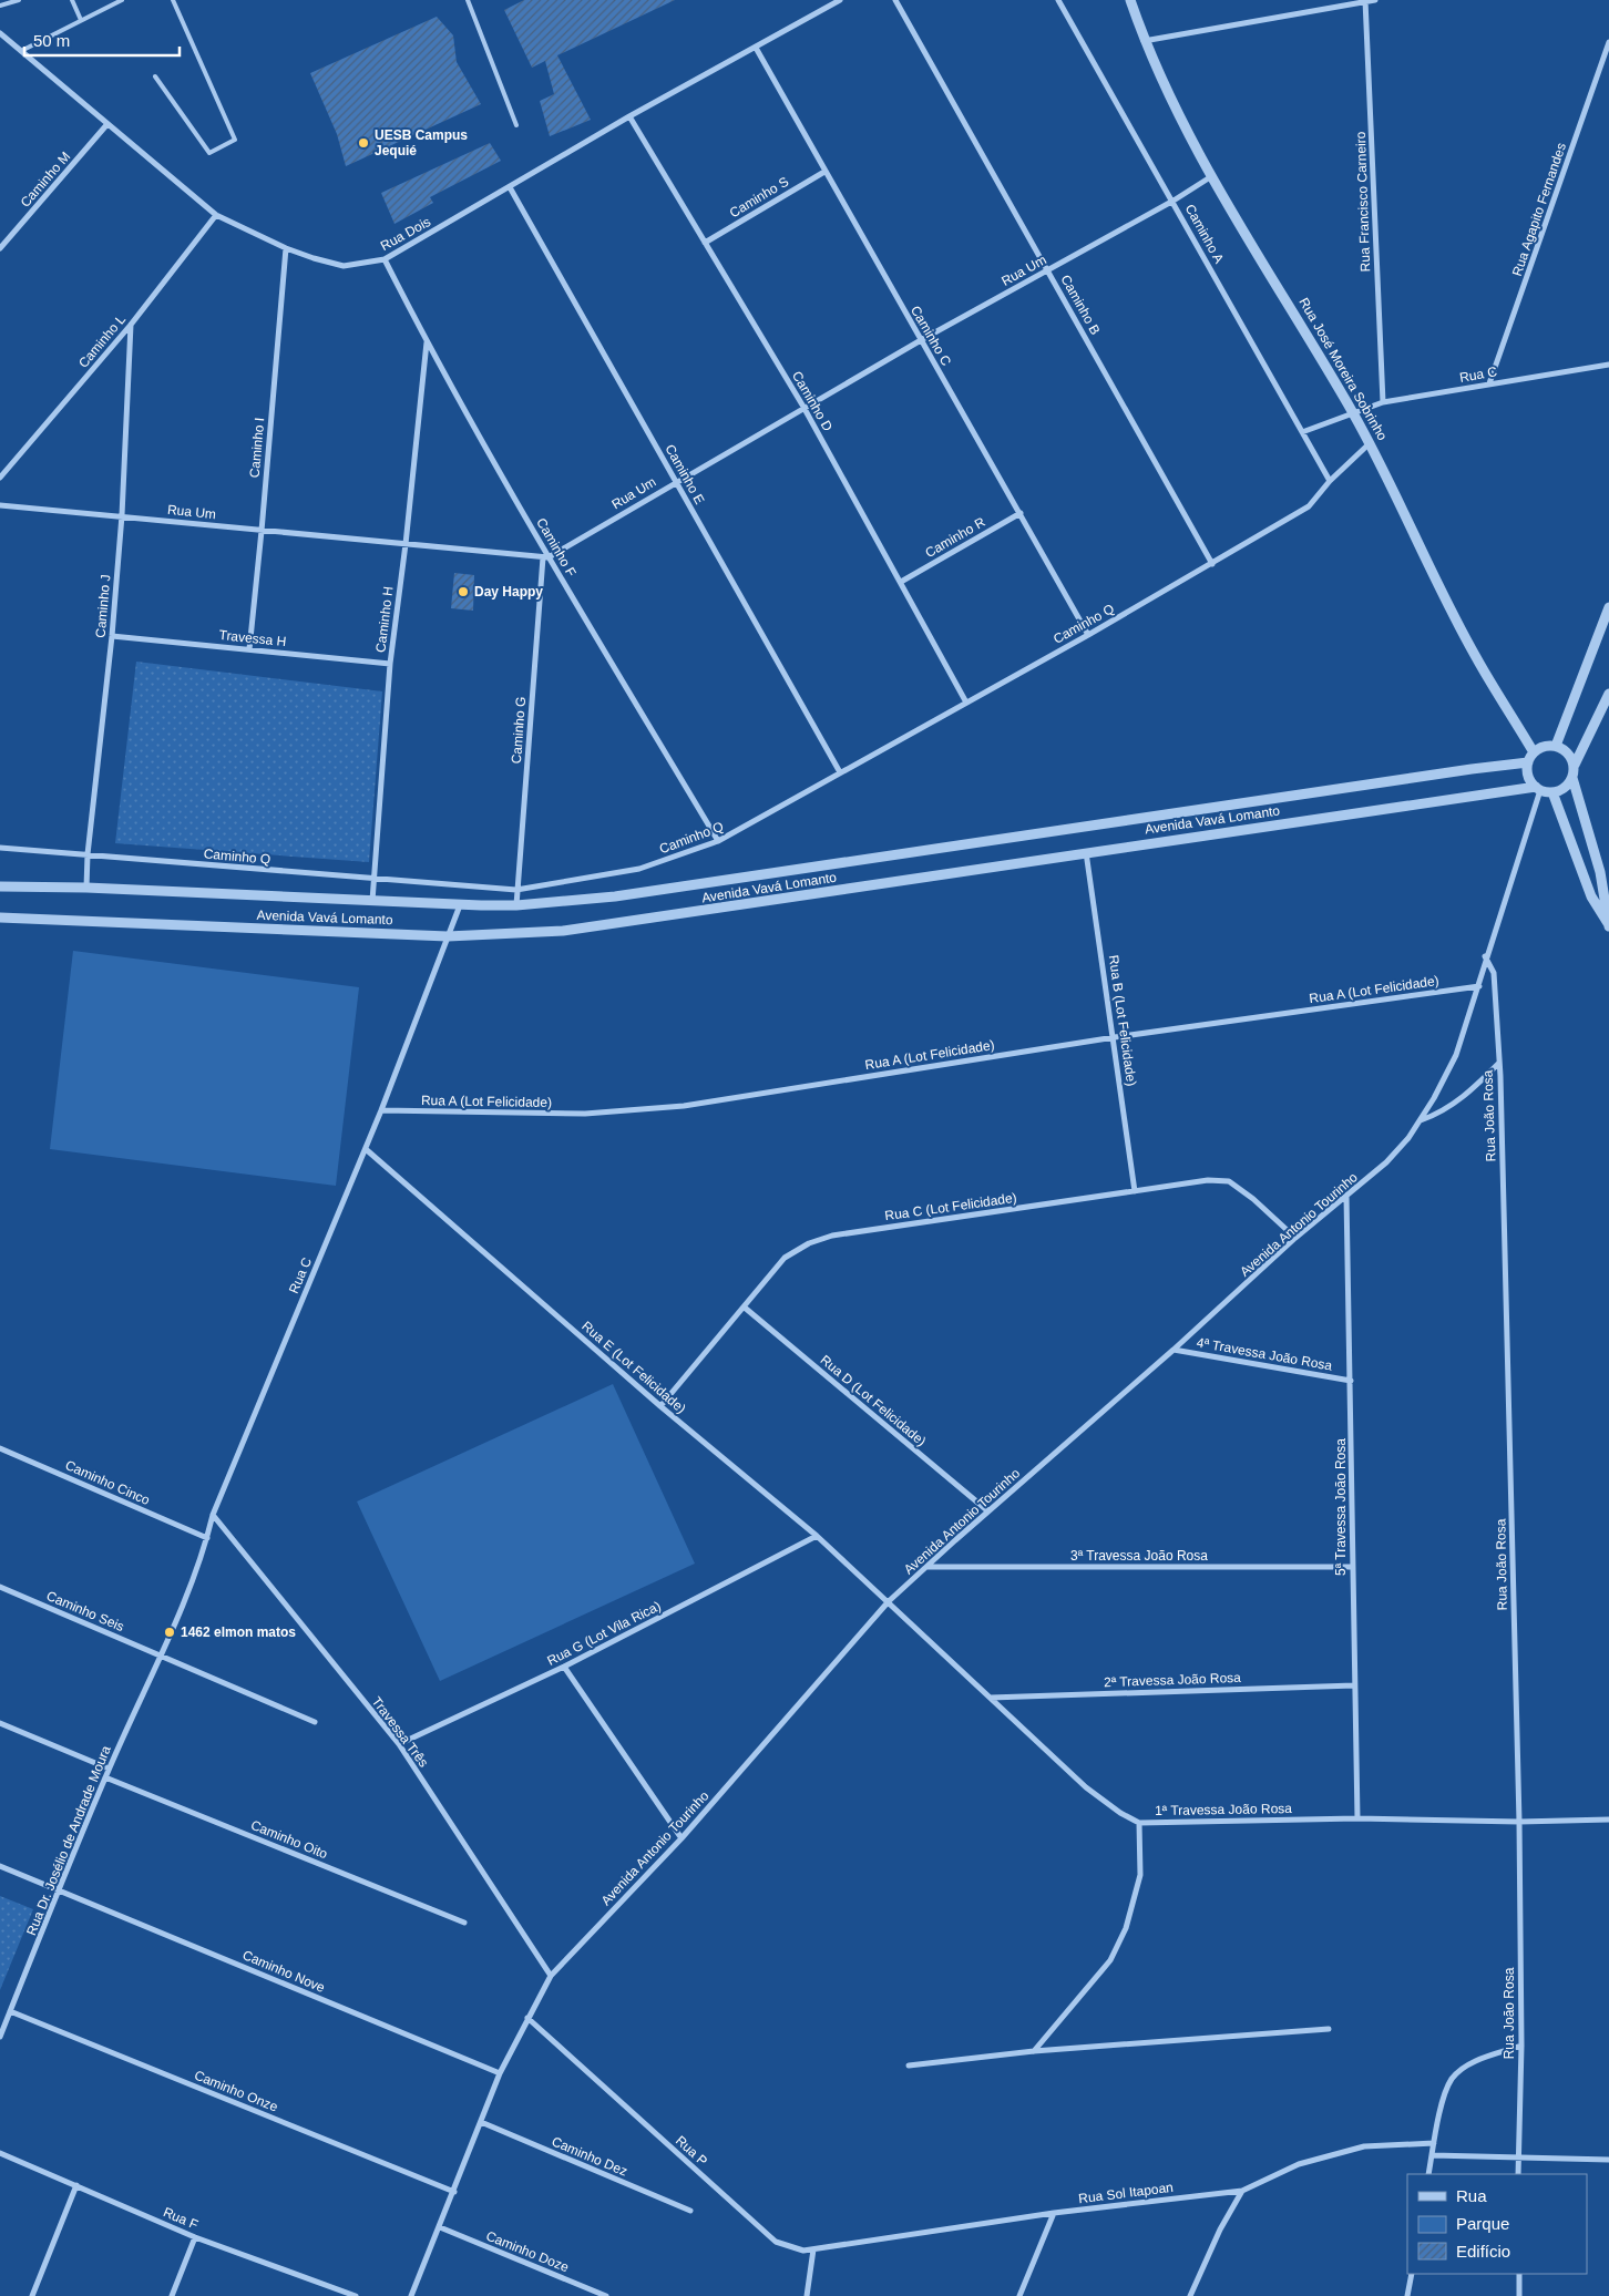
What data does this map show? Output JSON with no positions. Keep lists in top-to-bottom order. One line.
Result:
{"streets":{"street":["Caminho M","Caminho S","Rua Francisco Carneiro","Rua Agapito Fernandes","Rua Dois","Caminho A","Rua Um","Caminho B","Caminho C","Caminho L","Rua José Moreira Sobrinho","Rua C","Caminho D","Caminho I","Caminho E","Caminho R","Caminho F","Caminho J","Caminho H","Caminho Q","Travessa H","Caminho G","Avenida Vavá Lomanto","Rua A (Lot Felicidade)","Rua B (Lot Felicidade)","Rua João Rosa","Rua C (Lot Felicidade)","Avenida Antonio Tourinho","4ª Travessa João Rosa","Rua E (Lot Felicidade)","Rua D (Lot Felicidade)","Caminho Cinco","5ª Travessa João Rosa","3ª Travessa João Rosa","Caminho Seis","Rua G (Lot Vila Rica)","2ª Travessa João Rosa","Travessa Três","1ª Travessa João Rosa","Caminho Oito","Rua Dr. Josélio de Andrade Moura","Caminho Nove","Caminho Onze","Rua P","Caminho Dez","Rua Sol Itapoan","Rua F","Caminho Doze"]},"crossings":[["Caminho M","Rua Dois"],["Caminho S","Caminho C"],["Caminho S","Caminho D"],["Rua Francisco Carneiro","Rua C"],["Rua Agapito Fernandes","Rua C"],["Rua Dois","Caminho C"],["Rua Dois","Caminho L"],["Rua Dois","Caminho D"],["Rua Dois","Caminho I"],["Rua Dois","Caminho E"],["Rua Dois","Caminho F"],["Caminho A","Rua Um"],["Caminho A","Rua C"],["Caminho A","Caminho Q"],["Rua Um","Caminho B"],["Rua Um","Caminho C"],["Rua Um","Rua José Moreira Sobrinho"],["Rua Um","Caminho D"],["Rua Um","Caminho I"],["Rua Um","Caminho E"],["Rua Um","Caminho F"],["Rua Um","Caminho J"],["Rua Um","Caminho H"],["Rua Um","Caminho G"],["Caminho B","Caminho Q"],["Caminho C","Caminho R"],["Caminho C","Caminho Q"],["Caminho L","Caminho J"],["Rua José Moreira Sobrinho","Rua C"],["Rua José Moreira Sobrinho","Caminho Q"],["Rua José Moreira Sobrinho","Avenida Vavá Lomanto"],["Rua José Moreira Sobrinho","Avenida Antonio Tourinho"],["Rua C","Avenida Vavá Lomanto"],["Rua C","Rua A (Lot Felicidade)"],["Rua C","Rua E (Lot Felicidade)"],["Rua C","Caminho Cinco"],["Rua C","Caminho Seis"],["Rua C","Travessa Três"],["Rua C","Rua Dr. Josélio de Andrade Moura"],["Caminho D","Caminho R"],["Caminho D","Caminho Q"],["Caminho I","Travessa H"],["Caminho E","Caminho Q"],["Caminho F","Caminho H"],["Caminho F","Caminho Q"],["Caminho F","Caminho G"],["Caminho J","Caminho Q"],["Caminho J","Travessa H"],["Caminho J","Avenida Vavá Lomanto"],["Caminho H","Caminho Q"],["Caminho H","Travessa H"],["Caminho H","Avenida Vavá Lomanto"],["Caminho Q","Caminho G"],["Caminho G","Avenida Vavá Lomanto"],["Avenida Vavá Lomanto","Rua B (Lot Felicidade)"],["Avenida Vavá Lomanto","Avenida Antonio Tourinho"],["Rua A (Lot Felicidade)","Rua B (Lot Felicidade)"],["Rua A (Lot Felicidade)","Avenida Antonio Tourinho"],["Rua B (Lot Felicidade)","Rua C (Lot Felicidade)"],["Rua João Rosa","Avenida Antonio Tourinho"],["Rua João Rosa","1ª Travessa João Rosa"],["Rua C (Lot Felicidade)","Avenida Antonio Tourinho"],["Rua C (Lot Felicidade)","Rua E (Lot Felicidade)"],["Rua C (Lot Felicidade)","Rua D (Lot Felicidade)"],["Avenida Antonio Tourinho","4ª Travessa João Rosa"],["Avenida Antonio Tourinho","Rua E (Lot Felicidade)"],["Avenida Antonio Tourinho","Rua D (Lot Felicidade)"],["Avenida Antonio Tourinho","5ª Travessa João Rosa"],["Avenida Antonio Tourinho","3ª Travessa João Rosa"],["Avenida Antonio Tourinho","Travessa Três"],["Avenida Antonio Tourinho","1ª Travessa João Rosa"],["Avenida Antonio Tourinho","Caminho Nove"],["Avenida Antonio Tourinho","Caminho Onze"],["Avenida Antonio Tourinho","Rua P"],["Avenida Antonio Tourinho","Caminho Dez"],["Avenida Antonio Tourinho","Caminho Doze"],["4ª Travessa João Rosa","5ª Travessa João Rosa"],["Rua E (Lot Felicidade)","Rua G (Lot Vila Rica)"],["Rua E (Lot Felicidade)","1ª Travessa João Rosa"],["5ª Travessa João Rosa","3ª Travessa João Rosa"],["5ª Travessa João Rosa","2ª Travessa João Rosa"],["5ª Travessa João Rosa","1ª Travessa João Rosa"],["Caminho Seis","Rua Dr. Josélio de Andrade Moura"],["Rua G (Lot Vila Rica)","Travessa Três"],["2ª Travessa João Rosa","1ª Travessa João Rosa"],["Caminho Oito","Rua Dr. Josélio de Andrade Moura"],["Rua Dr. Josélio de Andrade Moura","Caminho Nove"],["Rua Dr. Josélio de Andrade Moura","Caminho Onze"],["Rua P","Rua Sol Itapoan"]],"places":["UESB Campus Jequié","Day Happy","1462 elmon matos"],"legend":["Rua","Parque","Edifício"],"scale_bar":"50 m"}
